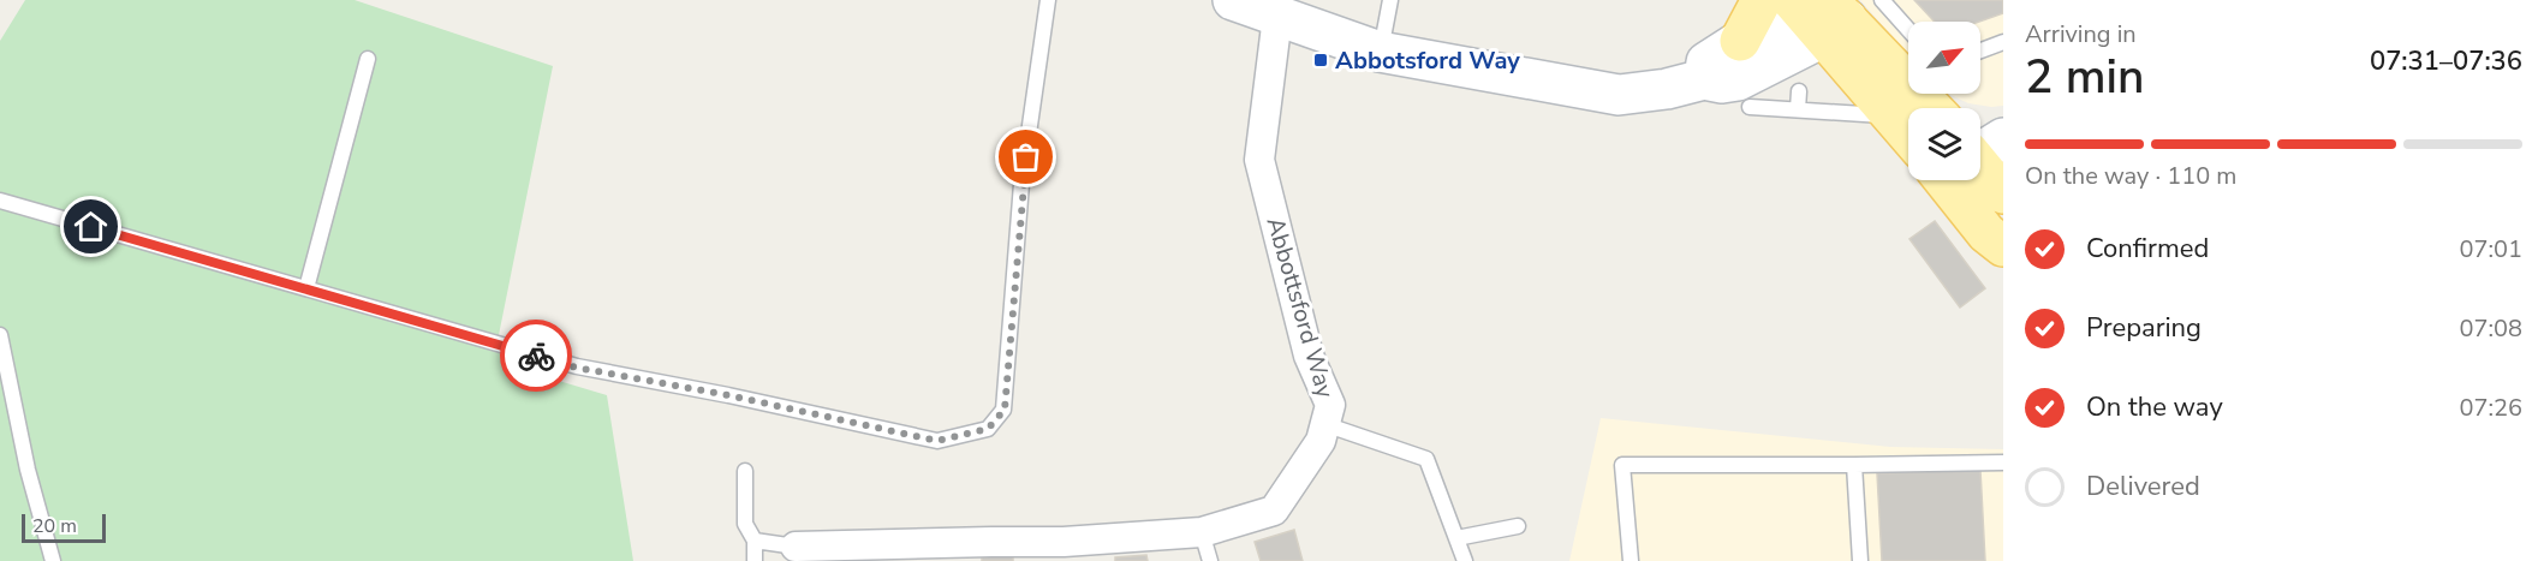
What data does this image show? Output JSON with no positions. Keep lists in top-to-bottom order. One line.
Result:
{"streets":{"street":["Abbottsford Way"]},"places":{"transit":["Abbotsford Way"]},"scale_bar":"20 m","north":"top right","page":{"heading":["2 min","Arriving in","07:31–07:36"],"bar":"On the way · 110 m","list":[["Confirmed","07:01"],["Preparing","07:08"],["On the way","07:26"],"Delivered"],"scale":"20 m"}}
